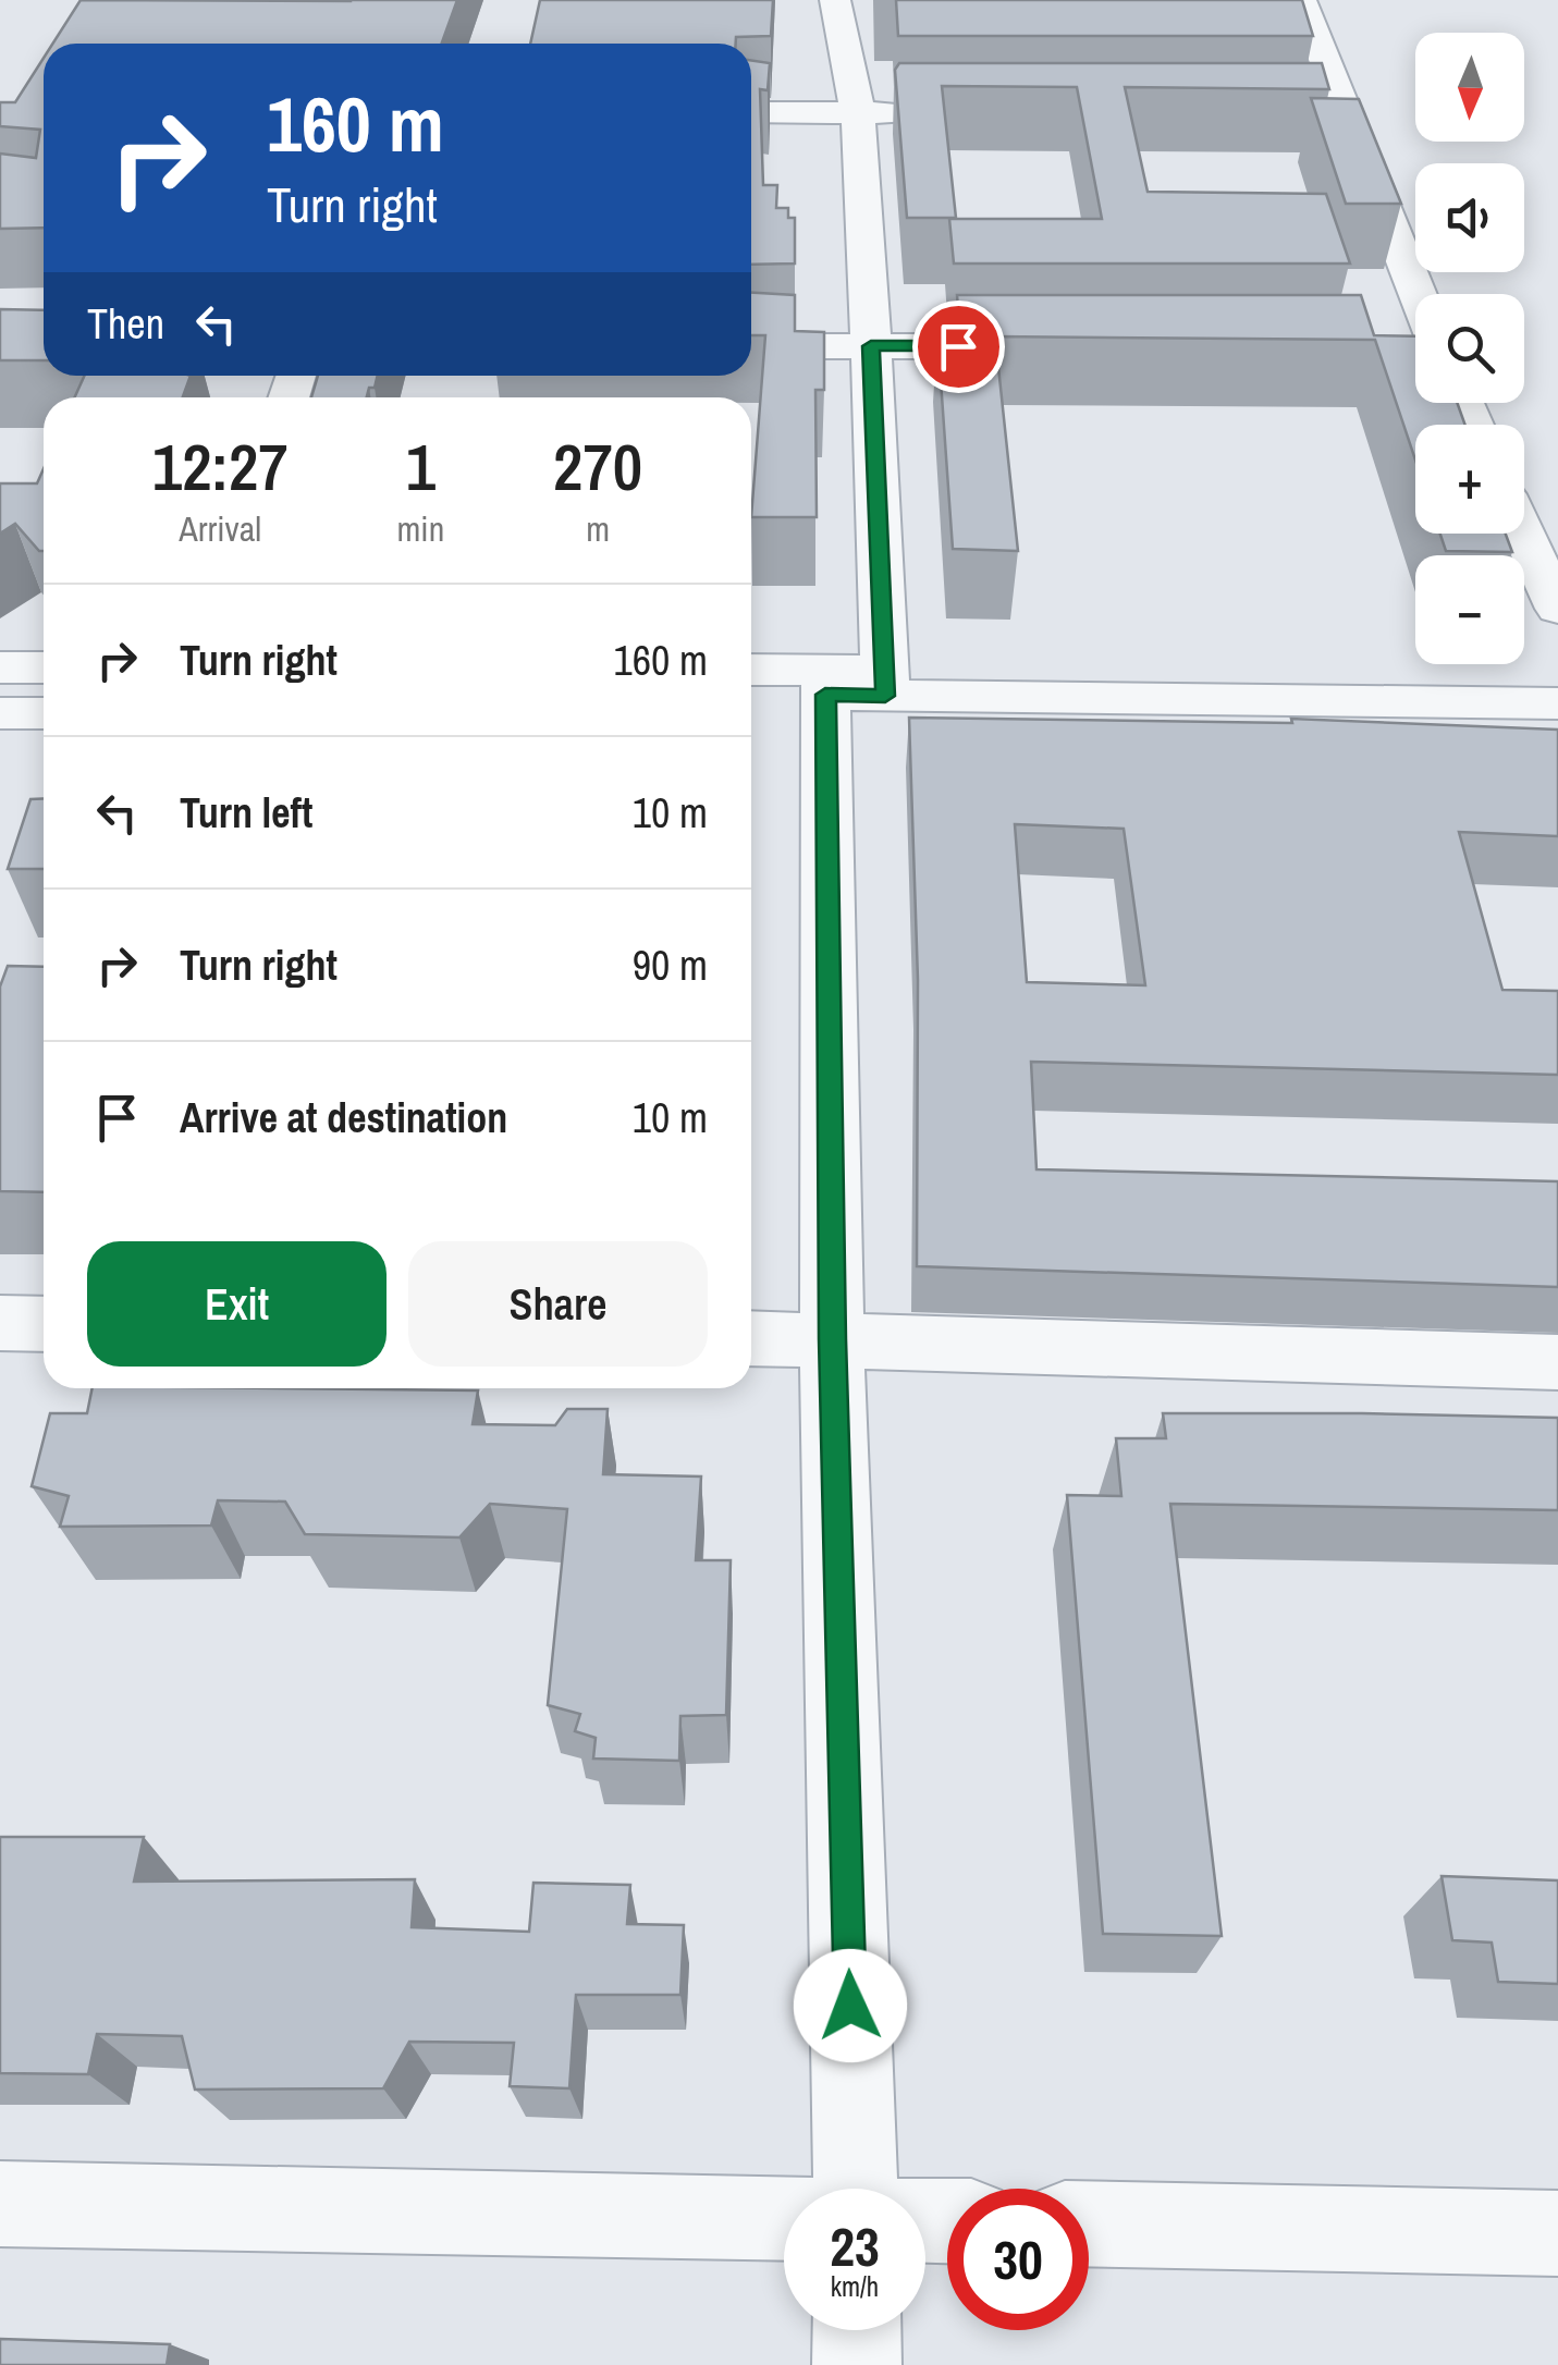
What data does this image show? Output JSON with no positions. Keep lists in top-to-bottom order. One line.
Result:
{"north":"bottom","page":{"map_buttons":["+","−"],"turn":["160 m","Turn right"],"then":"Then","eta":["12:27","Arrival","1","min","270","m"],"list":[{"name":"Turn right","value":"160 m"},{"name":"Turn left","value":"10 m"},{"name":"Turn right","value":"90 m"},{"name":"Arrive at destination","value":"10 m"}],"buttons":["Exit","Share"],"speed":"23 km/h","limit":"30"}}
